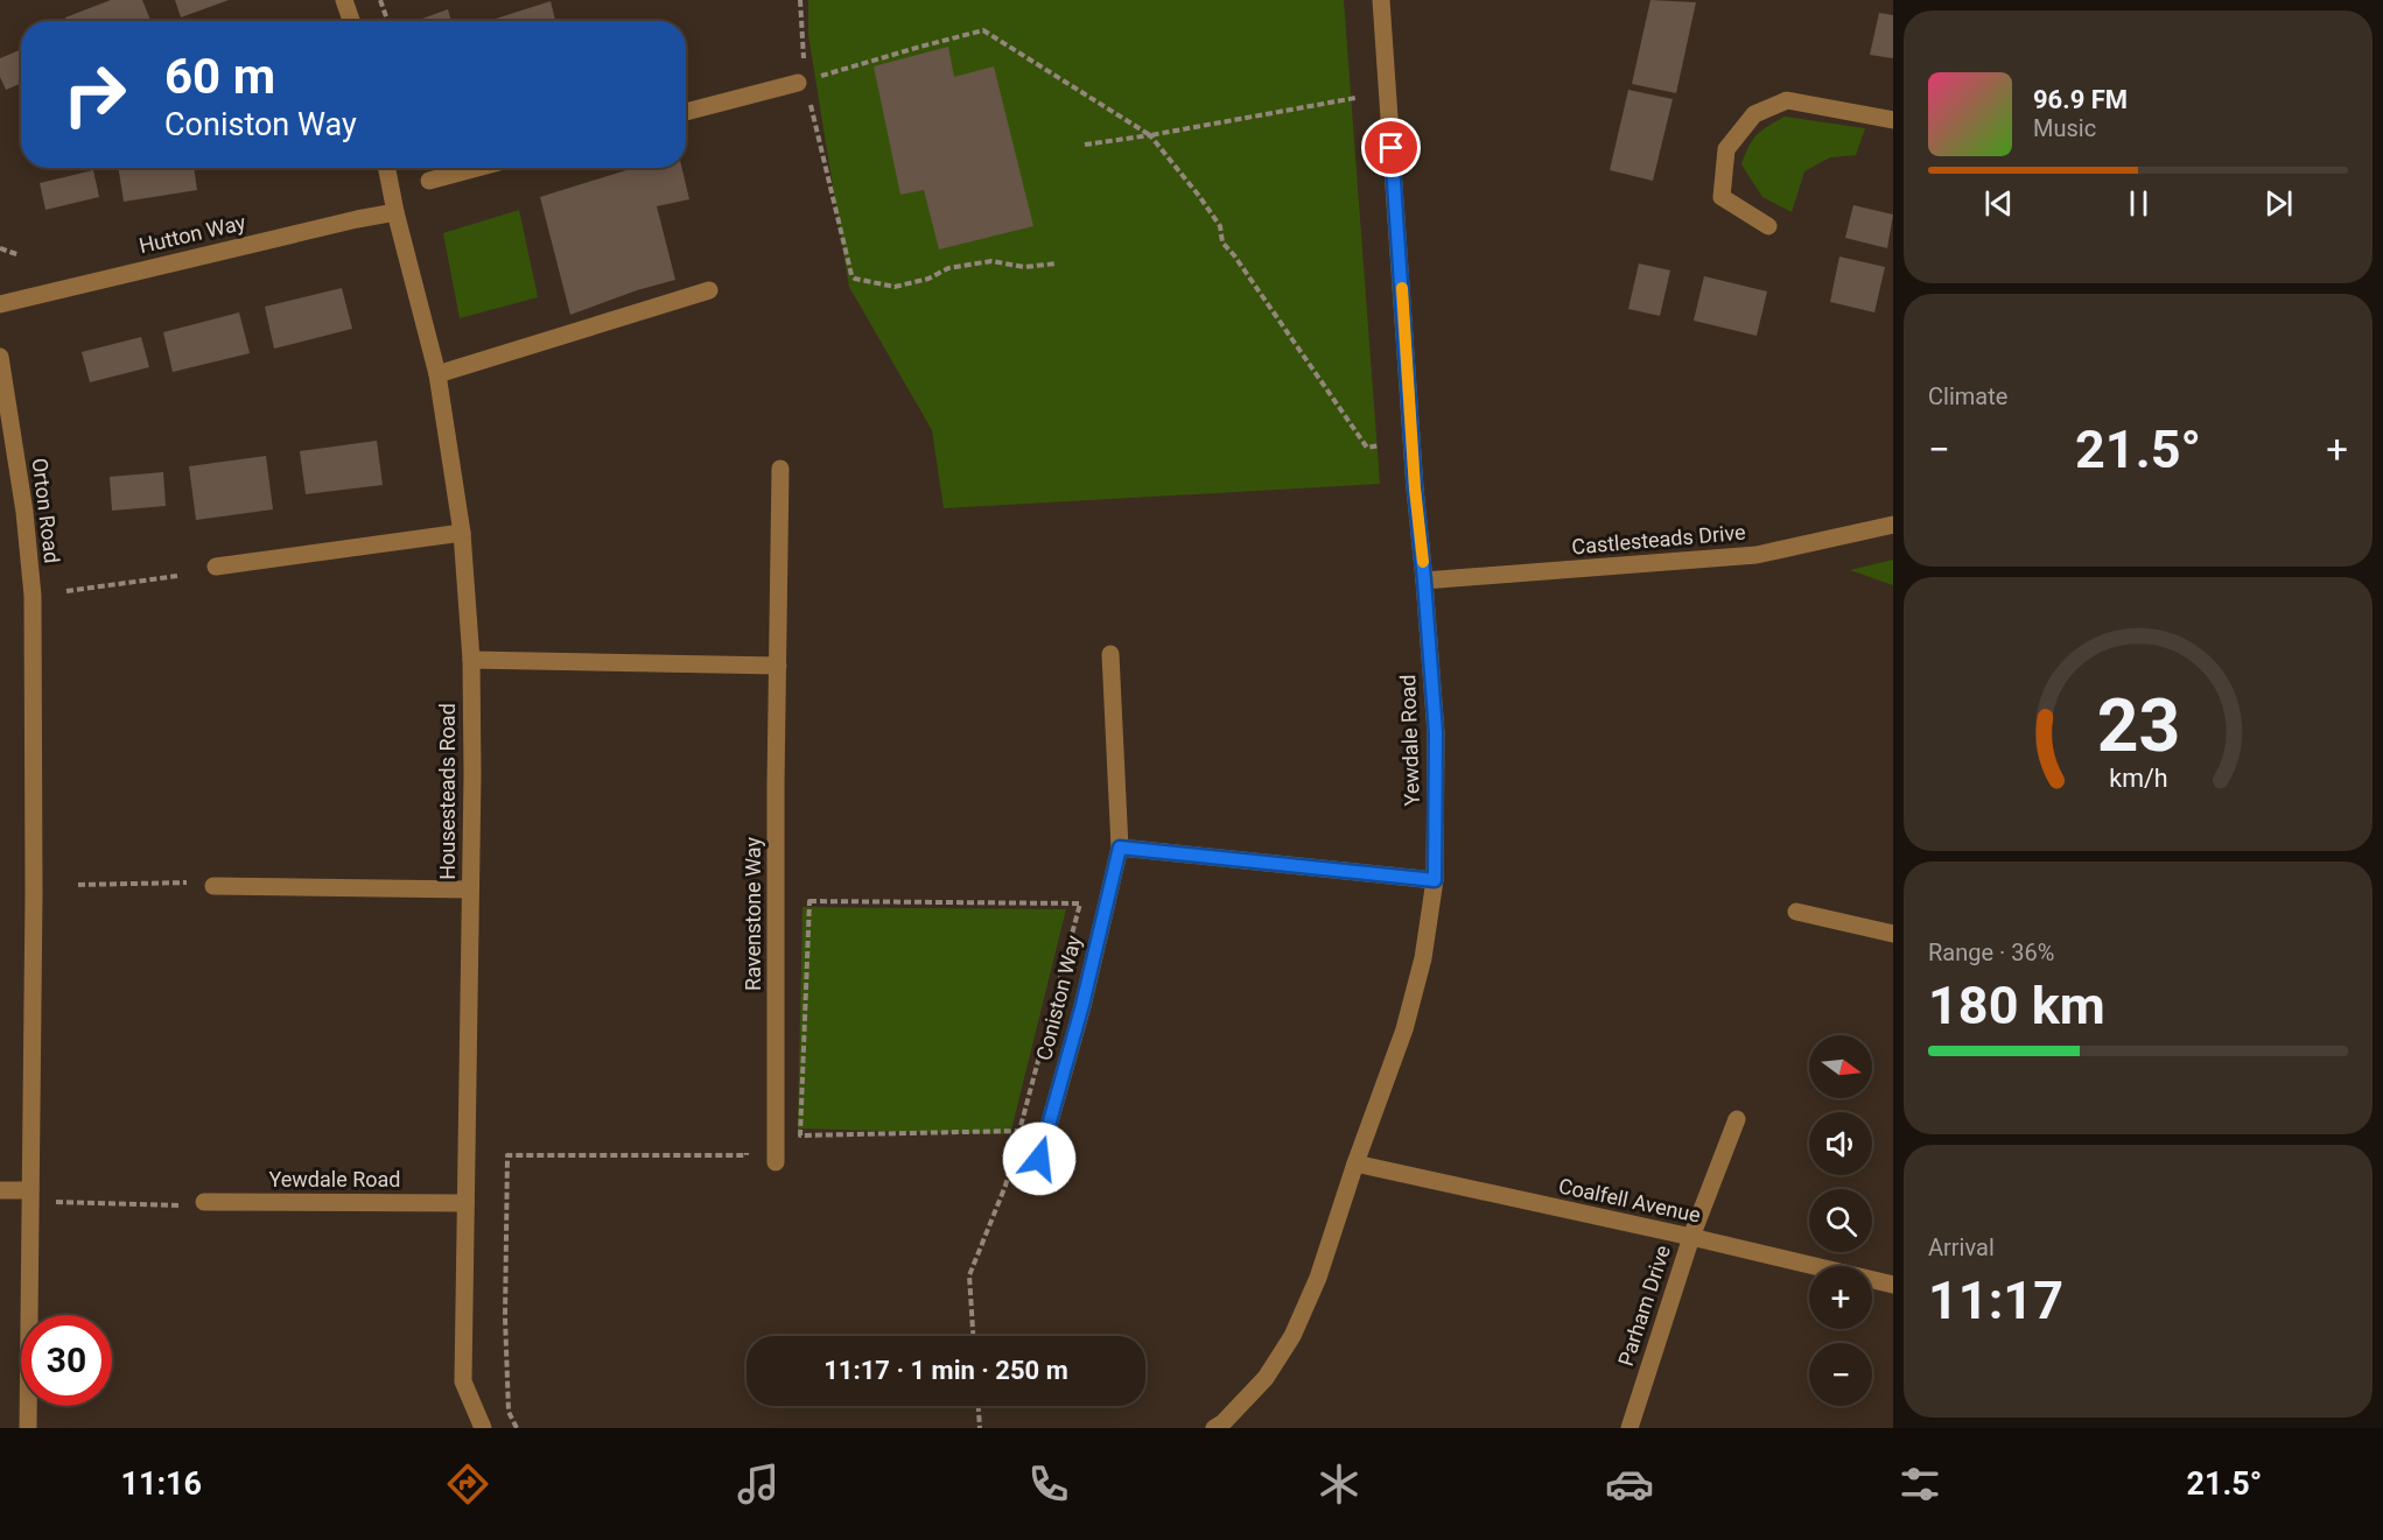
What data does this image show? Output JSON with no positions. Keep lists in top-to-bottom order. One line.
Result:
{"streets":{"street":["Hutton Way","Orton Road","Castlesteads Drive","Yewdale Road","Housesteads Road","Ravenstone Way","Coniston Way","Coalfell Avenue","Parham Drive"]},"crossings":[["Hutton Way","Housesteads Road"],["Castlesteads Drive","Yewdale Road"],["Yewdale Road","Housesteads Road"],["Yewdale Road","Coalfell Avenue"],["Coalfell Avenue","Parham Drive"]],"north":"right","page":{"turn":["60 m","Coniston Way"],"song":["96.9 FM","Music"],"tile":["Climate",["Range · 36%","180 km"],["Arrival","11:17"]],"heat":["−","21.5°","+"],"map_buttons":["+","−"],"limit":"30","trip":"11:17 · 1 min · 250 m","tabs":["11:16","21.5°"],"gauge":["23","km/h"]}}
